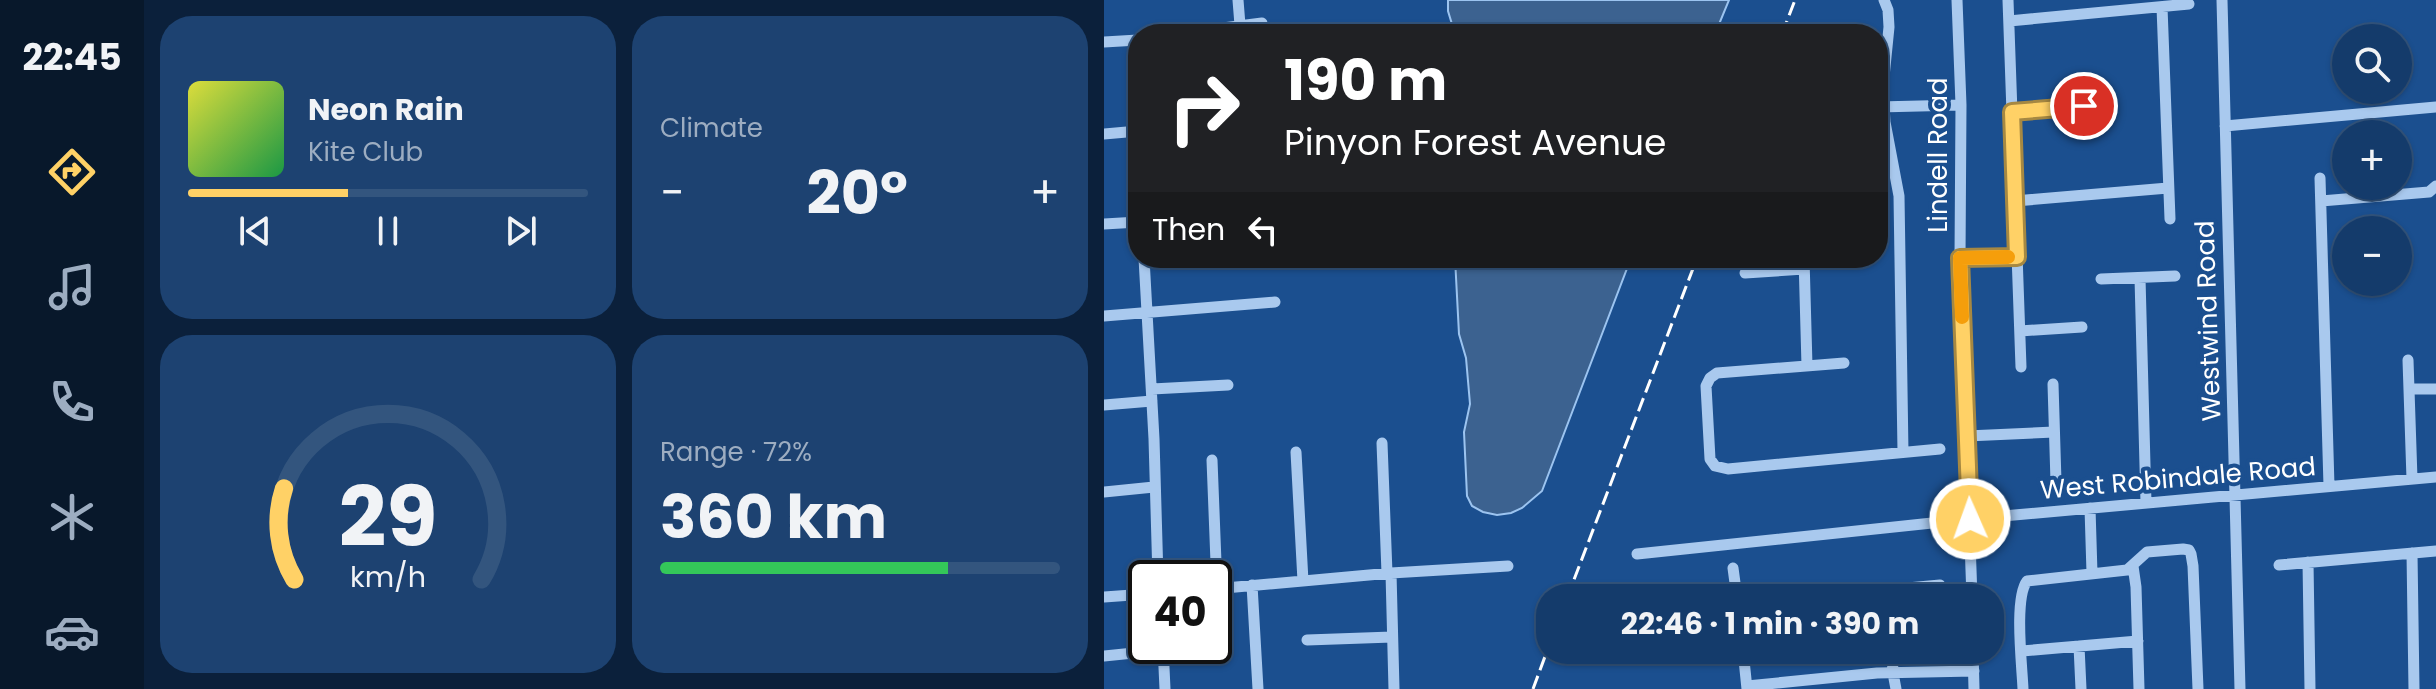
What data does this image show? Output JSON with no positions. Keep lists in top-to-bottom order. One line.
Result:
{"streets":{"street":["Lindell Road","Westwind Road","West Robindale Road"]},"crossings":[["Lindell Road","West Robindale Road"],["Westwind Road","West Robindale Road"]],"page":{"tabs":"22:45","tile":["Climate",["Range · 72%","360 km"]],"map_buttons":["+","−"],"turn":["190 m","Pinyon Forest Avenue"],"song":["Neon Rain","Kite Club"],"heat":["−","20°","+"],"then":"Then","limit":"40","trip":"22:46 · 1 min · 390 m","gauge":["29","km/h"]}}
